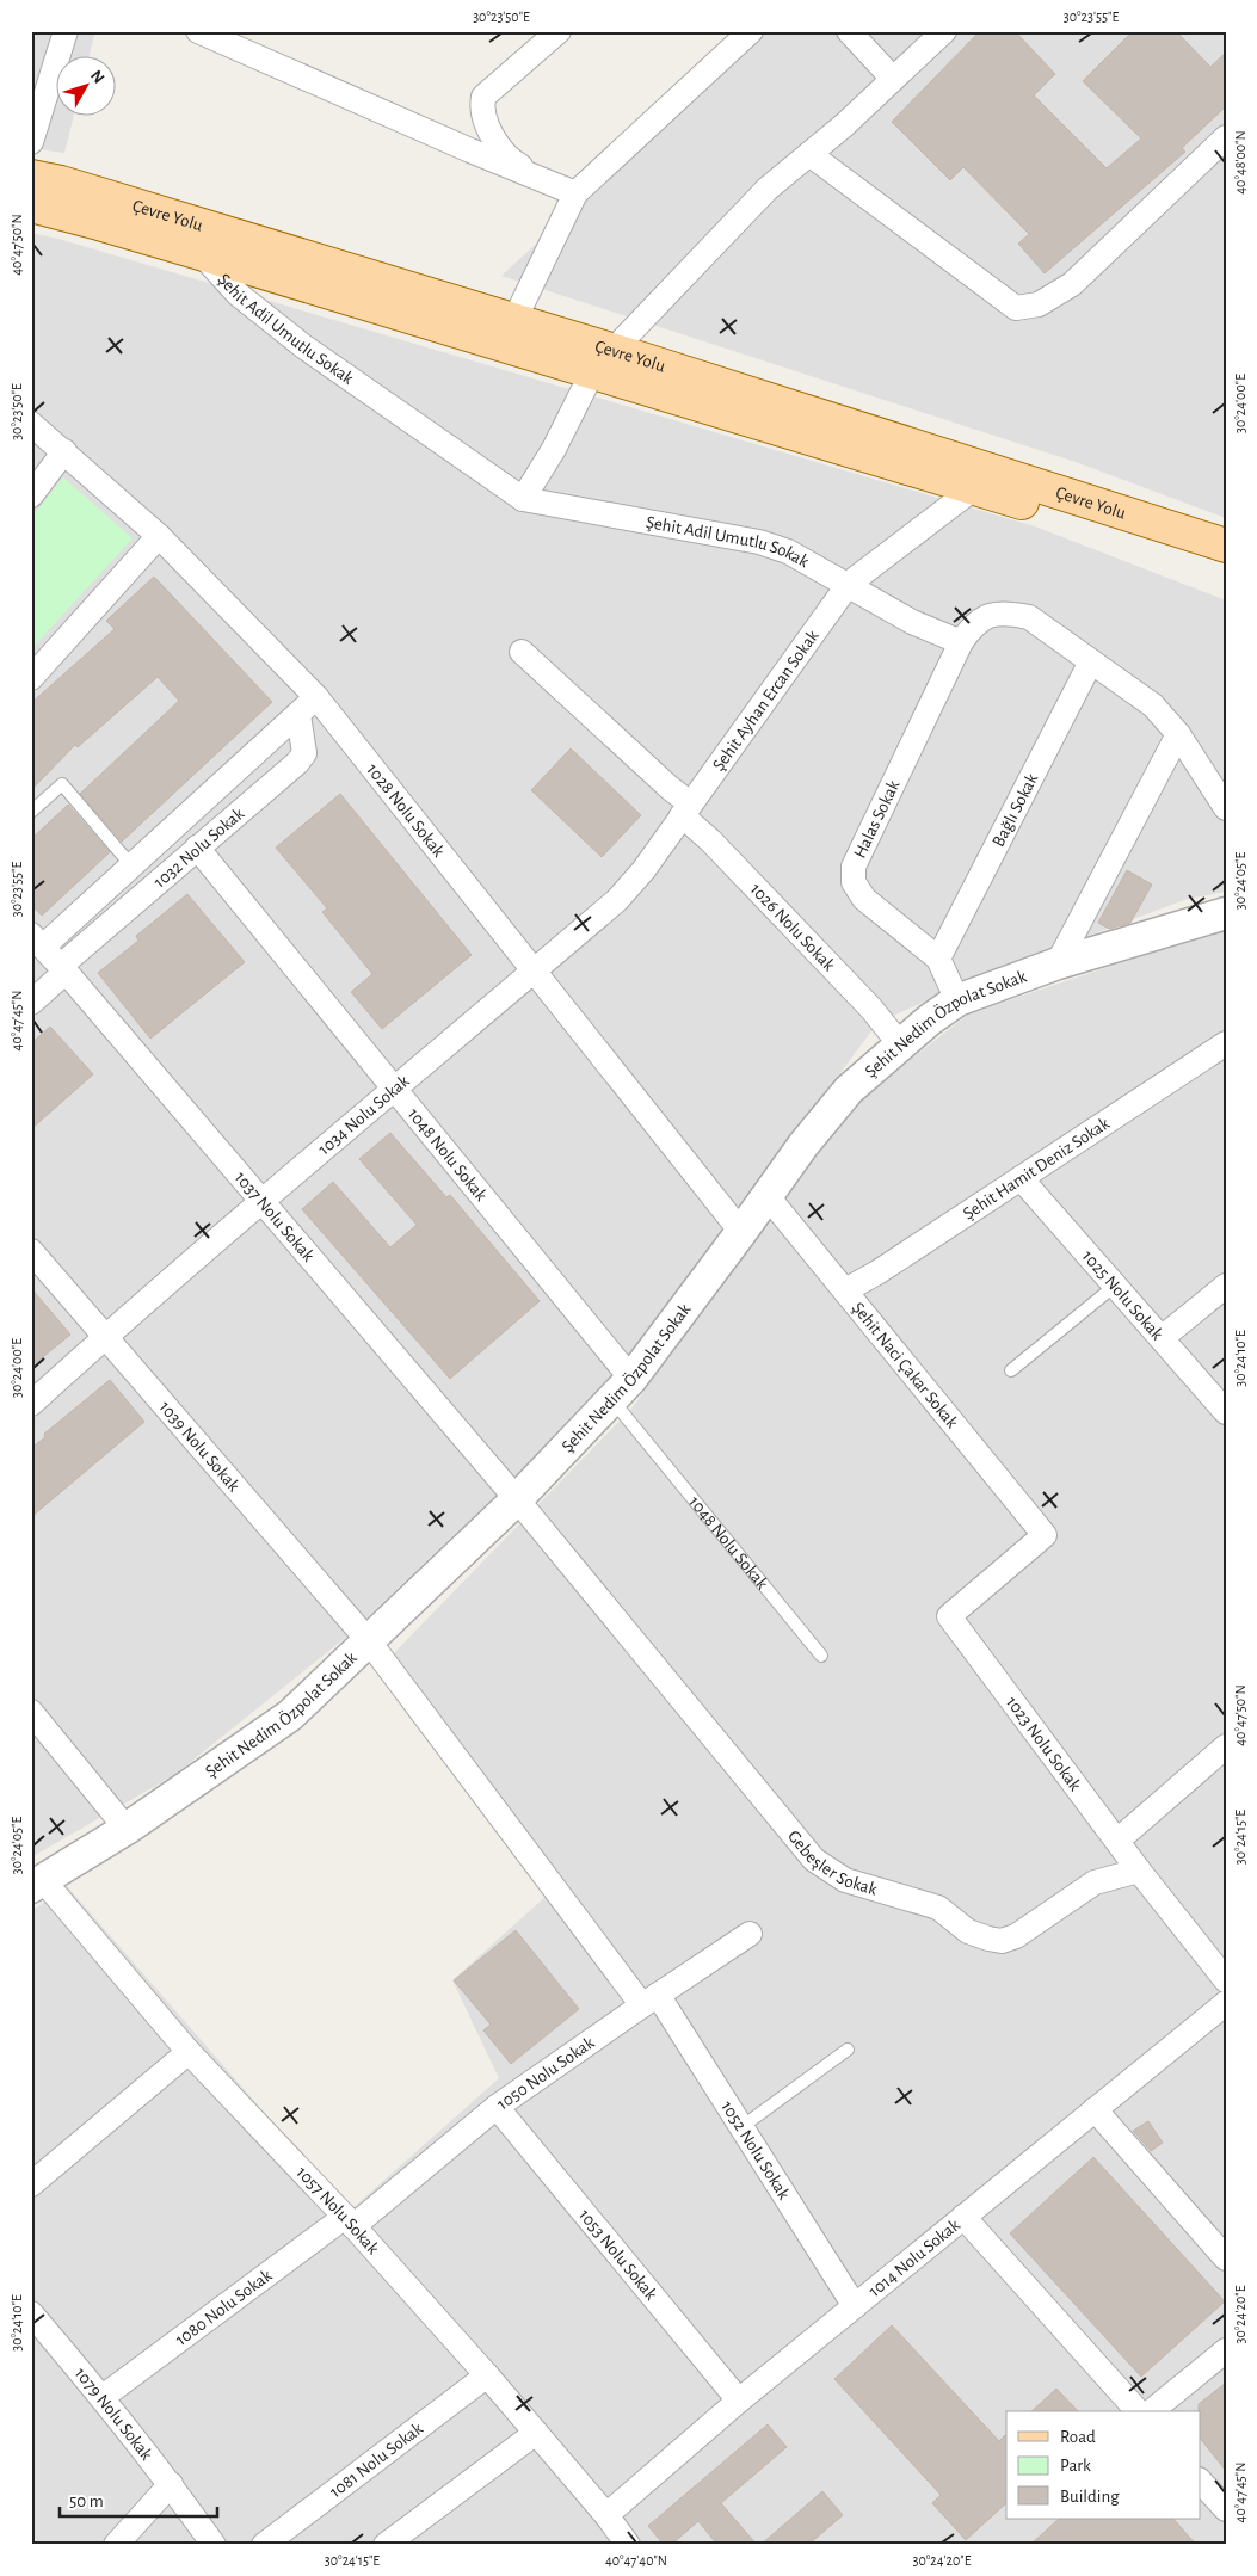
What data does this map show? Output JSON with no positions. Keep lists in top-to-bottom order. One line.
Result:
{"streets":{"main road":["Çevre Yolu"],"street":["Şehit Adil Umutlu Sokak","Şehit Ayhan Ercan Sokak","Bağlı Sokak","1028 Nolu Sokak","Halas Sokak","1032 Nolu Sokak","1026 Nolu Sokak","Şehit Nedim Özpolat Sokak","1034 Nolu Sokak","1048 Nolu Sokak","Şehit Hamit Deniz Sokak","1037 Nolu Sokak","1025 Nolu Sokak","Şehit Naci Çakar Sokak","1039 Nolu Sokak","1023 Nolu Sokak","Gebeşler Sokak","1050 Nolu Sokak","1052 Nolu Sokak","1057 Nolu Sokak","1053 Nolu Sokak","1014 Nolu Sokak","1080 Nolu Sokak","1079 Nolu Sokak","1081 Nolu Sokak"]},"crossings":[["Çevre Yolu","Şehit Adil Umutlu Sokak"],["Çevre Yolu","Şehit Ayhan Ercan Sokak"],["Şehit Adil Umutlu Sokak","Şehit Ayhan Ercan Sokak"],["Şehit Adil Umutlu Sokak","Halas Sokak"],["Şehit Ayhan Ercan Sokak","1026 Nolu Sokak"],["Şehit Ayhan Ercan Sokak","1034 Nolu Sokak"],["Bağlı Sokak","Halas Sokak"],["1028 Nolu Sokak","Şehit Nedim Özpolat Sokak"],["1028 Nolu Sokak","1034 Nolu Sokak"],["Halas Sokak","Şehit Nedim Özpolat Sokak"],["1032 Nolu Sokak","1048 Nolu Sokak"],["1032 Nolu Sokak","1037 Nolu Sokak"],["1026 Nolu Sokak","Şehit Nedim Özpolat Sokak"],["1026 Nolu Sokak","1034 Nolu Sokak"],["Şehit Nedim Özpolat Sokak","1048 Nolu Sokak"],["Şehit Nedim Özpolat Sokak","1037 Nolu Sokak"],["Şehit Nedim Özpolat Sokak","Şehit Naci Çakar Sokak"],["Şehit Nedim Özpolat Sokak","1039 Nolu Sokak"],["Şehit Nedim Özpolat Sokak","Gebeşler Sokak"],["Şehit Nedim Özpolat Sokak","1057 Nolu Sokak"],["1034 Nolu Sokak","1048 Nolu Sokak"],["1034 Nolu Sokak","1037 Nolu Sokak"],["1034 Nolu Sokak","1039 Nolu Sokak"],["Şehit Hamit Deniz Sokak","1025 Nolu Sokak"],["Şehit Hamit Deniz Sokak","Şehit Naci Çakar Sokak"],["1037 Nolu Sokak","Gebeşler Sokak"],["Şehit Naci Çakar Sokak","1023 Nolu Sokak"],["1039 Nolu Sokak","1050 Nolu Sokak"],["1039 Nolu Sokak","1052 Nolu Sokak"],["1023 Nolu Sokak","Gebeşler Sokak"],["1050 Nolu Sokak","1052 Nolu Sokak"],["1050 Nolu Sokak","1057 Nolu Sokak"],["1050 Nolu Sokak","1053 Nolu Sokak"],["1050 Nolu Sokak","1080 Nolu Sokak"],["1052 Nolu Sokak","1014 Nolu Sokak"],["1057 Nolu Sokak","1014 Nolu Sokak"],["1057 Nolu Sokak","1080 Nolu Sokak"],["1057 Nolu Sokak","1081 Nolu Sokak"],["1053 Nolu Sokak","1014 Nolu Sokak"],["1080 Nolu Sokak","1079 Nolu Sokak"]],"legend":["Road","Park","Building"],"scale_bar":"50 m","north":"top right","coordinates":["30°23'50\"E","30°23'55\"E","40°48'00\"N","40°47'50\"N","30°24'00\"E","30°24'05\"E","40°47'45\"N","30°24'10\"E","30°24'15\"E","30°24'20\"E","40°47'40\"N"]}
